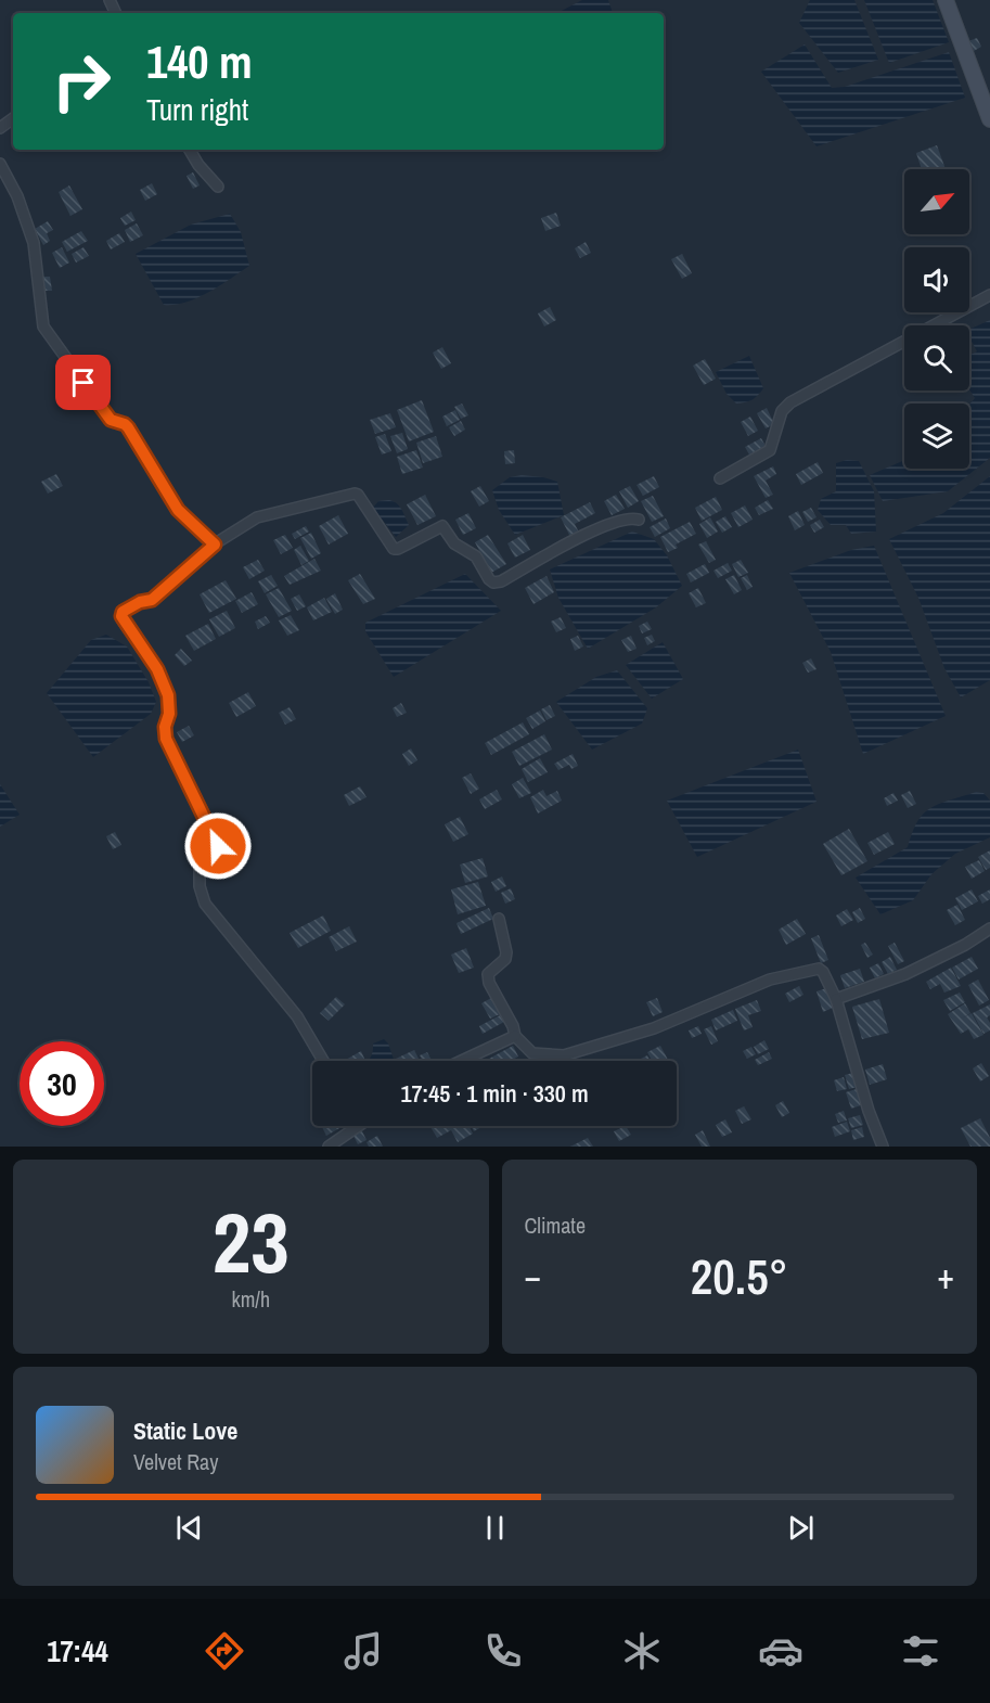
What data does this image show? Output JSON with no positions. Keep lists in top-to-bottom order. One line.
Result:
{"north":"top right","page":{"turn":["140 m","Turn right"],"limit":"30","trip":"17:45 · 1 min · 330 m","tile":[["23","km/h"],"Climate"],"heat":["−","20.5°","+"],"song":["Static Love","Velvet Ray"],"tabs":"17:44"}}
